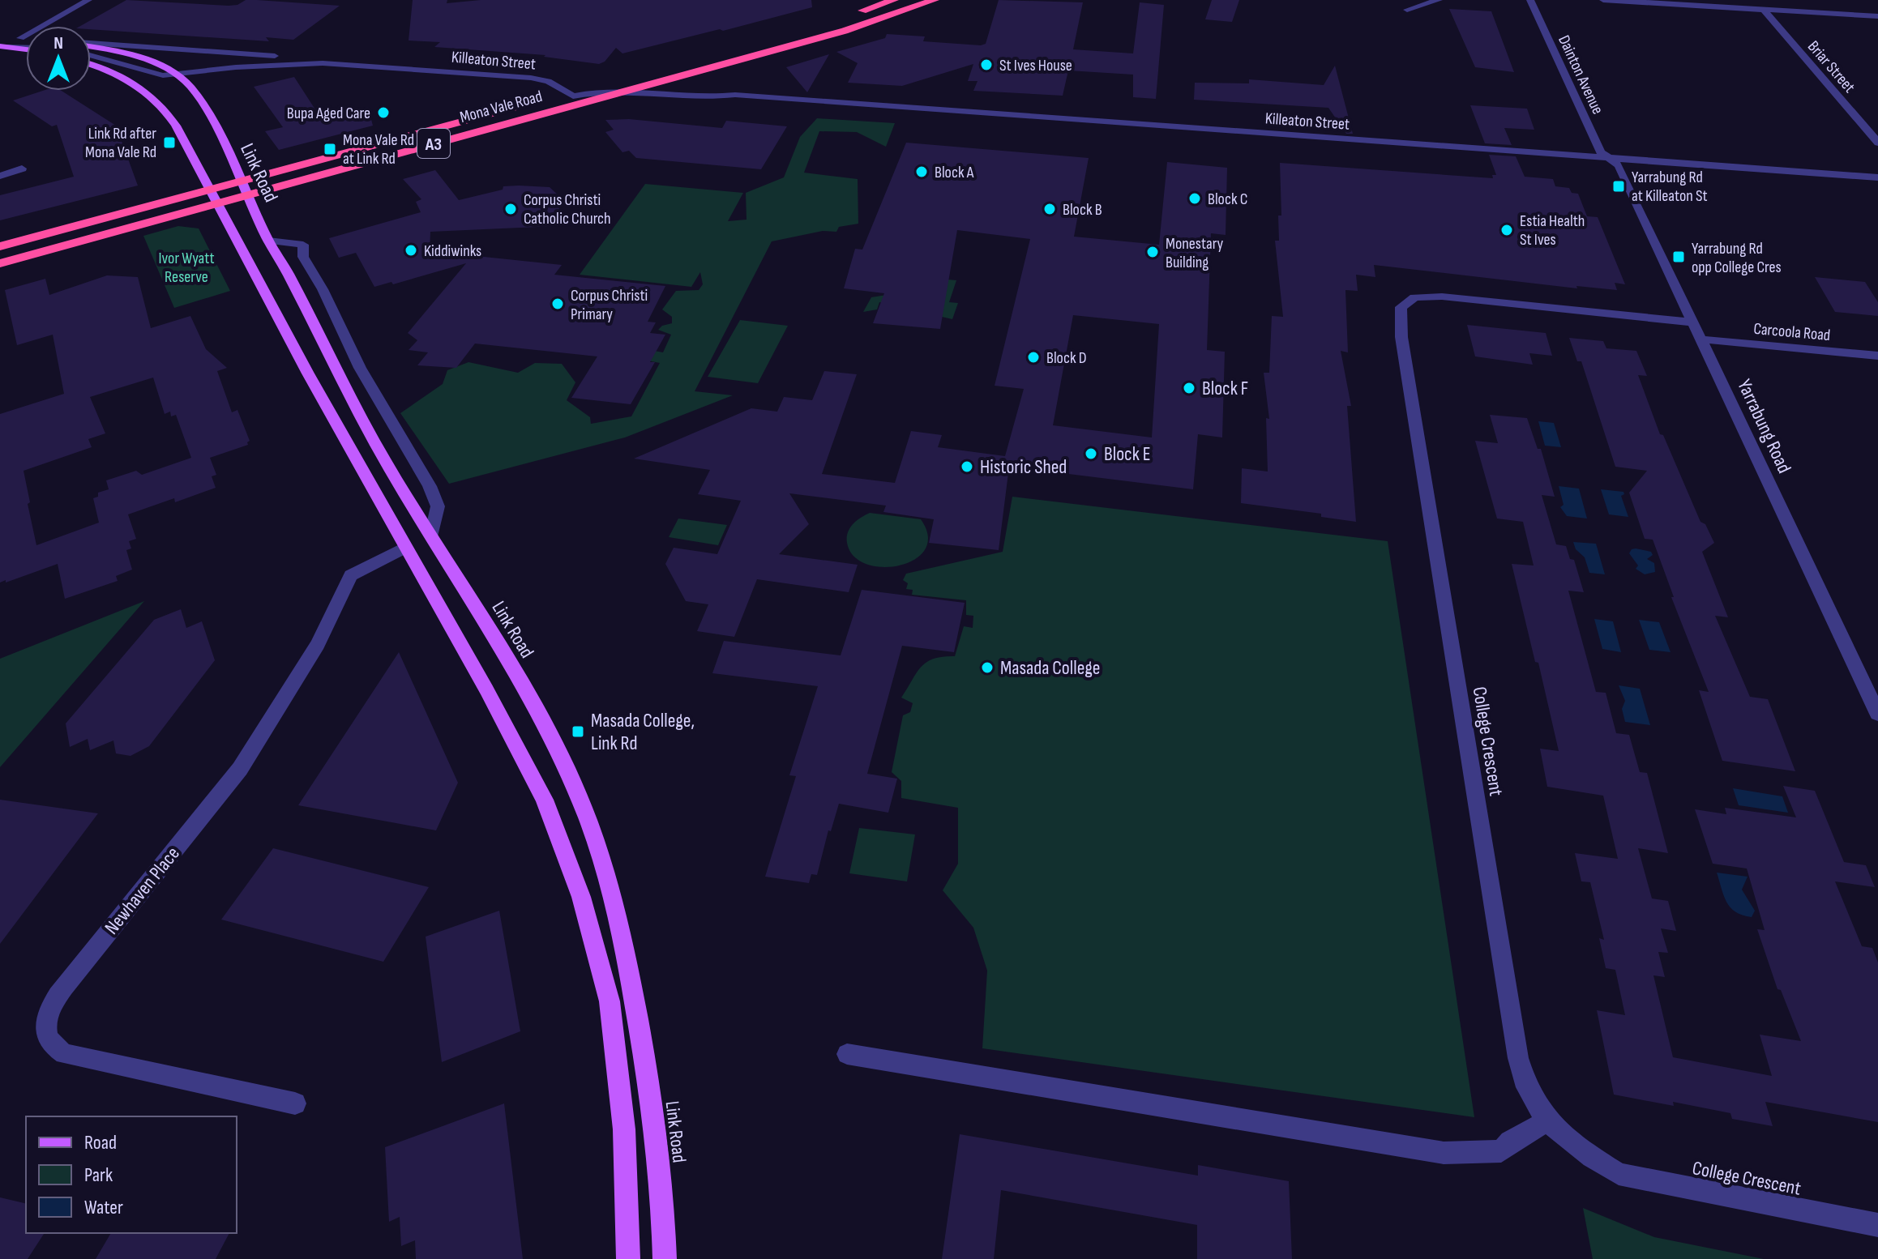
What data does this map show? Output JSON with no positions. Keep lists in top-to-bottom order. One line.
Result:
{"streets":{"highway":["Mona Vale Road","A3"],"main road":["Killeaton Street","Link Road"],"street":["Briar Street","Dainton Avenue","Carcoola Road","Yarrabung Road","College Crescent","Newhaven Place"]},"crossings":[["Killeaton Street","Dainton Avenue"],["Killeaton Street","Mona Vale Road"],["Killeaton Street","Link Road"],["Killeaton Street","Yarrabung Road"],["Dainton Avenue","Yarrabung Road"],["Mona Vale Road","Link Road"],["Carcoola Road","Yarrabung Road"],["Yarrabung Road","College Crescent"]],"parks":["Ivor Wyatt Reserve"],"places":{"other":["St Ives House","Bupa Aged Care","Block A","Block C","Corpus Christi Catholic Church","Block B","Estia Health St Ives","Kiddiwinks","Monestary Building","Corpus Christi Primary","Block D","Block F","Block E","Historic Shed","Masada College"],"transit":["Link Rd after Mona Vale Rd","Mona Vale Rd at Link Rd","Yarrabung Rd at Killeaton St","Yarrabung Rd opp College Cres","Masada College, Link Rd"]},"legend":["Road","Park","Water"],"north":"top"}
